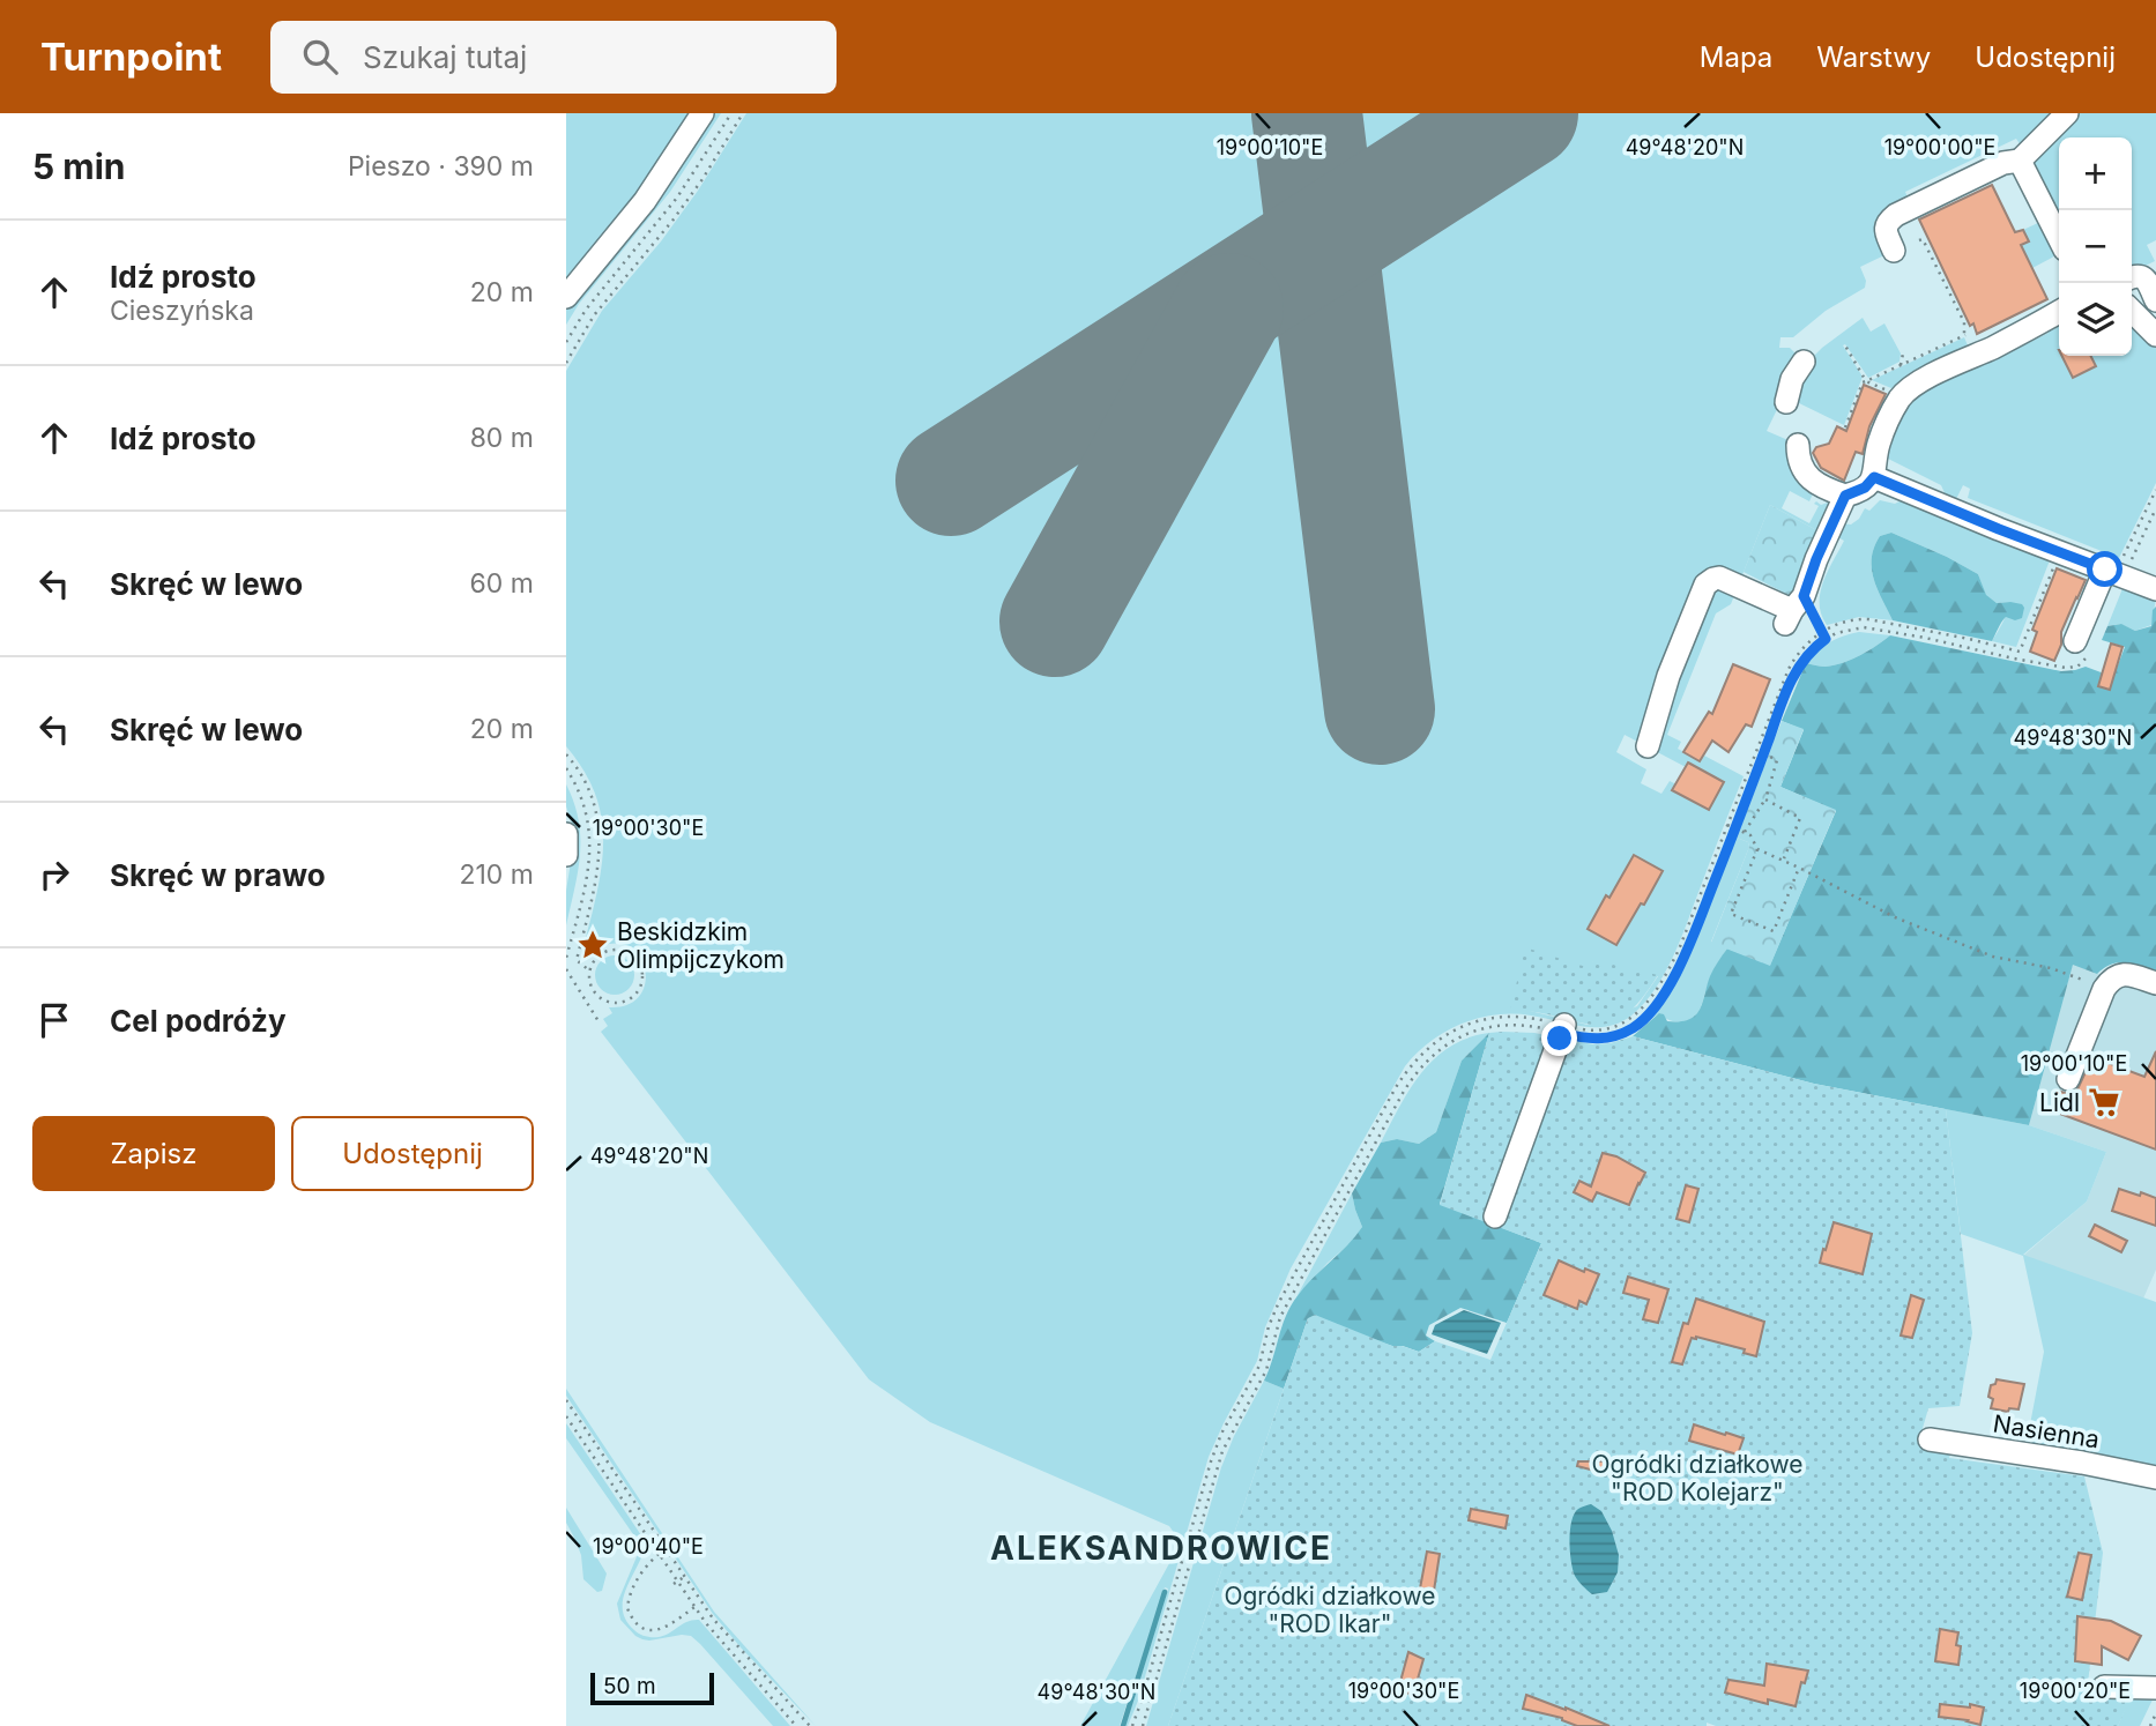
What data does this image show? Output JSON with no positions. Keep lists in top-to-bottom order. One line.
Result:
{"streets":{"street":["Nasienna"]},"districts":["ALEKSANDROWICE"],"parks":["Ogródki działkowe \"ROD Kolejarz\"","Ogródki działkowe \"ROD Ikar\""],"places":{"place":["Beskidzkim Olimpijczykom"],"supermarket":["Lidl"]},"scale_bar":"50 m","page":{"header":"Turnpoint","search":"Szukaj tutaj","nav":["Mapa","Warstwy","Udostępnij"],"heading":["5 min","Pieszo · 390 m"],"map_buttons":["+","−"],"list":[["Idź prosto","Cieszyńska","20 m"],["Idź prosto","80 m"],["Skręć w lewo","60 m"],["Skręć w lewo","20 m"],["Skręć w prawo","210 m"],"Cel podróży"],"buttons":["Zapisz","Udostępnij"],"scale":"50 m"},"coordinates":["49°48'20\"N","19°00'10\"E","19°00'00\"E","49°48'30\"N","19°00'30\"E","19°00'40\"E","19°00'20\"E"]}
